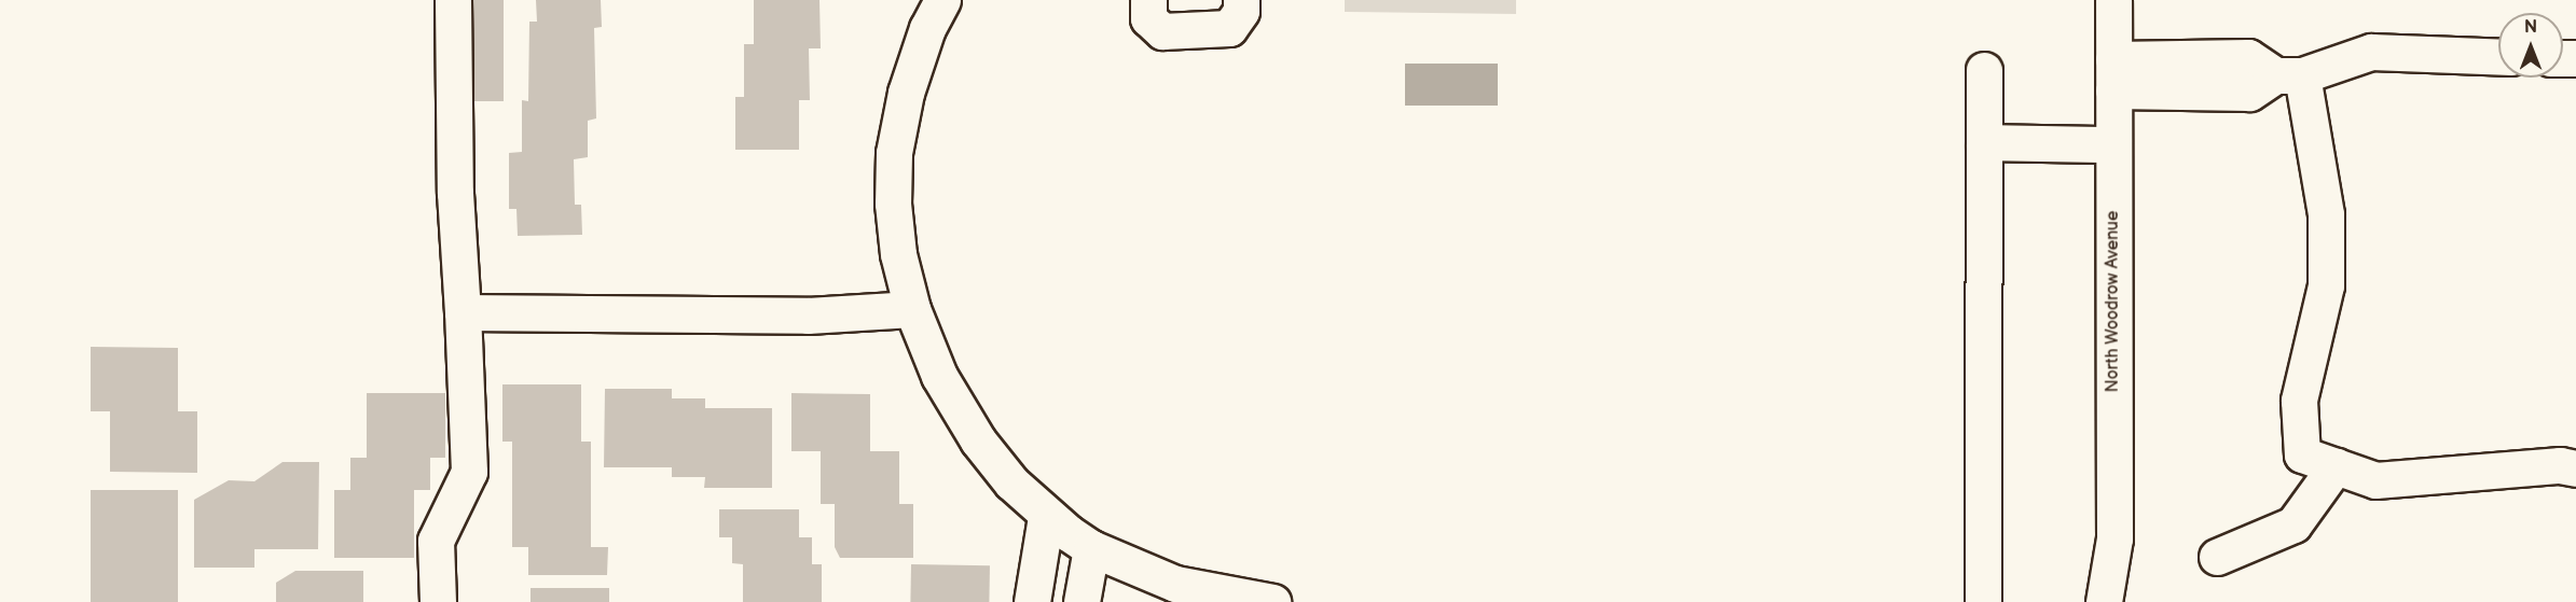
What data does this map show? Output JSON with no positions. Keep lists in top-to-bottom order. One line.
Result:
{"streets":{"street":["North Woodrow Avenue"]},"north":"top"}
